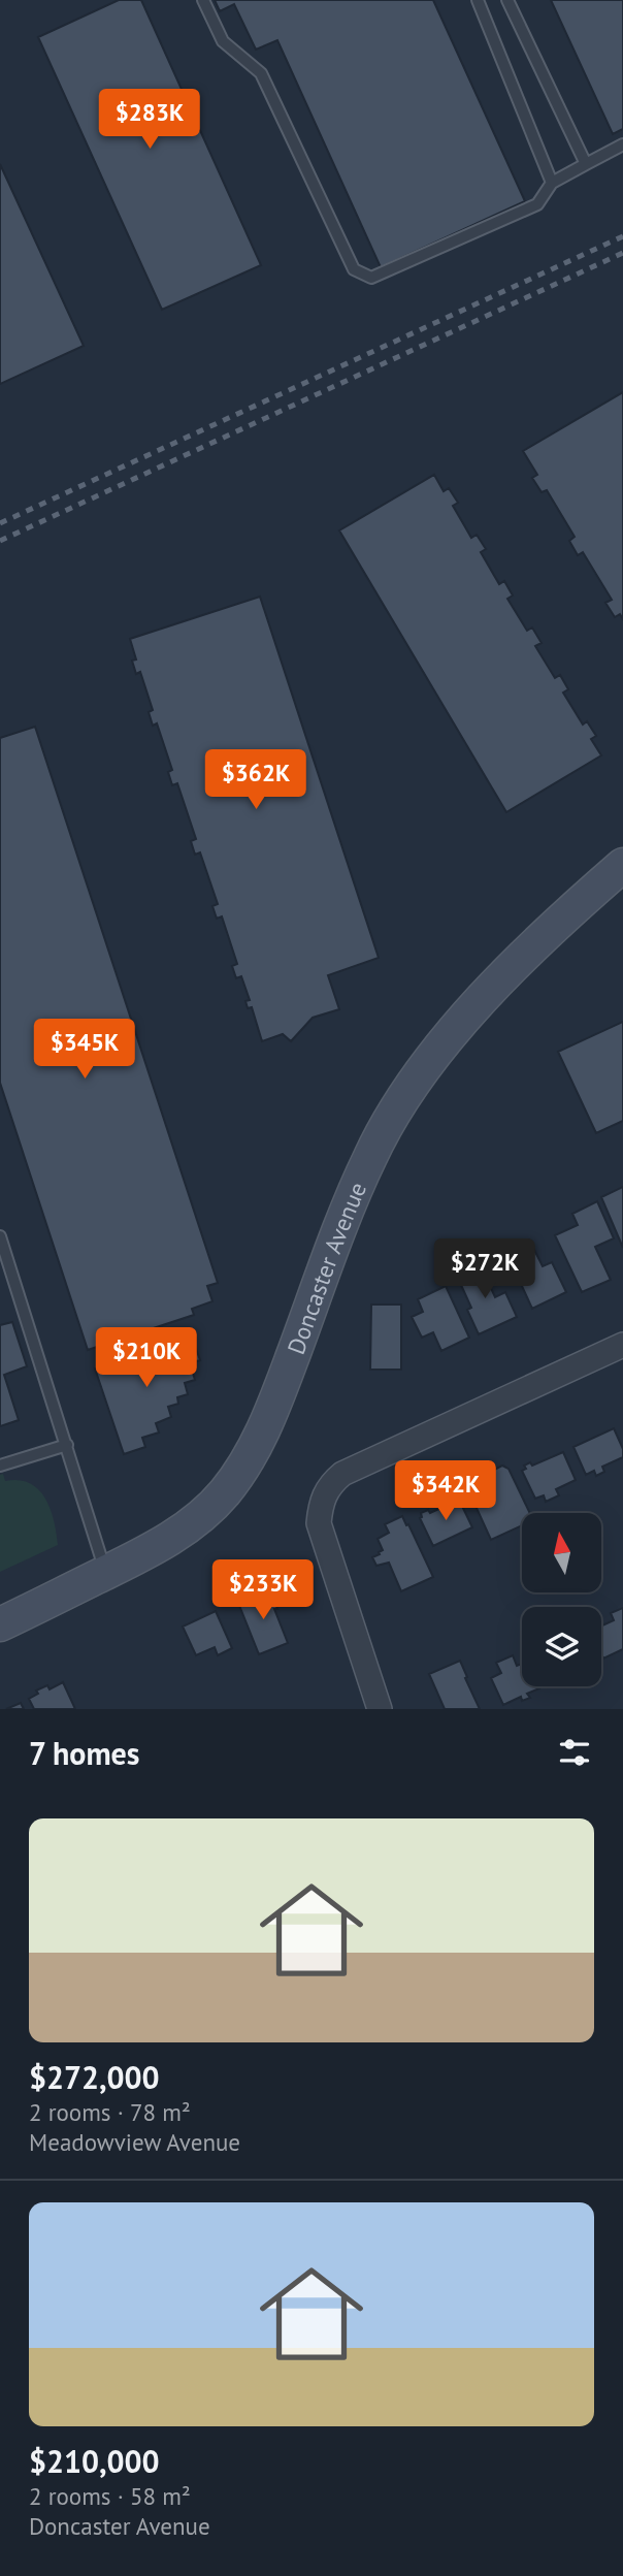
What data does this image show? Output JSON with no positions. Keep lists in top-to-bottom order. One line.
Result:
{"streets":{"street":["Doncaster Avenue"]},"north":"top","page":{"price":["$283K","$362K","$345K","$272K","$210K","$342K","$233K"],"heading":"7 homes","list":[{"name":"$272,000","note":"2 rooms · 78 m² · Meadowview Avenue"},{"name":"$210,000","note":"2 rooms · 58 m² · Doncaster Avenue"}]}}
